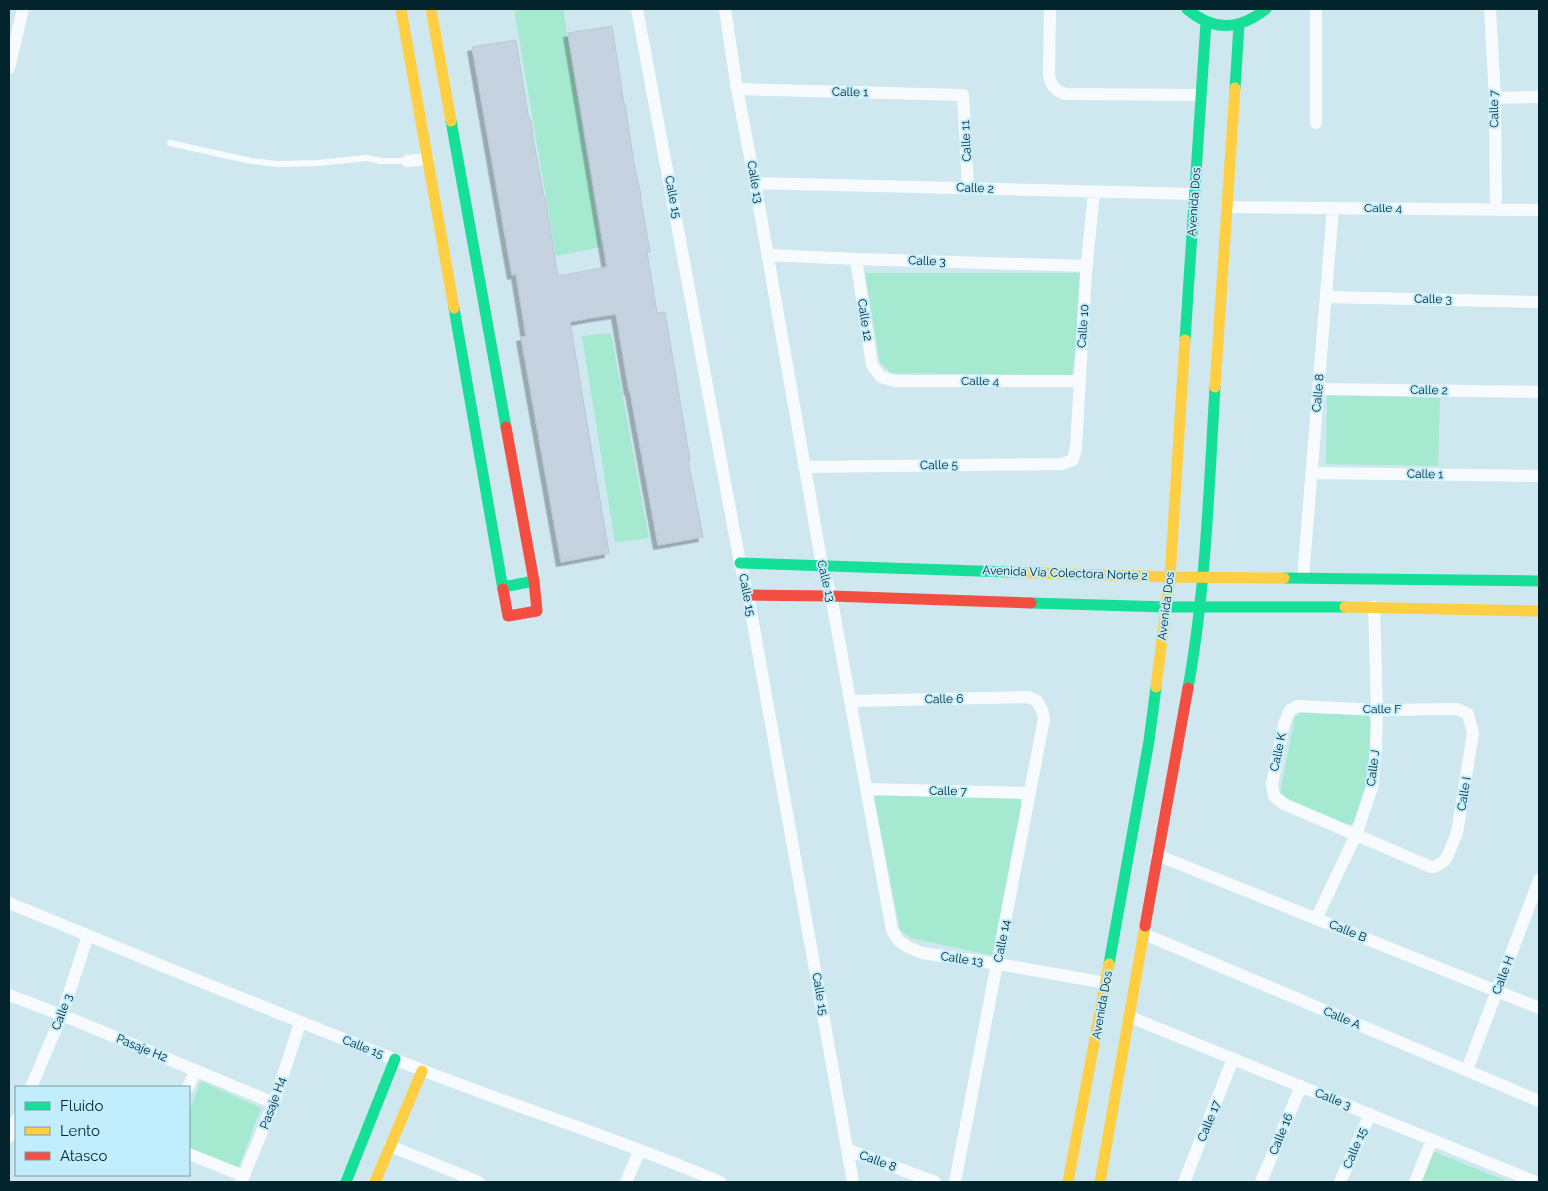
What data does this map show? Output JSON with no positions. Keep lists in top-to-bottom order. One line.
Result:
{"streets":{"street":["Calle 1","Calle 7","Calle 11","Calle 13","Calle 2","Calle 15","Avenida Dos","Calle 4","Calle 3","Calle 12","Calle 10","Calle 8","Calle 5","Avenida Vía Colectora Norte 2","Calle 6","Calle F","Calle K","Calle J","Calle I","Calle B","Calle 14","Calle H","Calle A","Pasaje H2","Pasaje H4","Calle 17","Calle 16"]},"crossings":[["Calle 1","Calle 11"],["Calle 1","Calle 13"],["Calle 1","Calle 8"],["Calle 7","Calle 13"],["Calle 7","Calle 4"],["Calle 7","Calle 14"],["Calle 11","Calle 2"],["Calle 13","Calle 2"],["Calle 13","Avenida Dos"],["Calle 13","Calle 3"],["Calle 13","Calle 5"],["Calle 13","Avenida Vía Colectora Norte 2"],["Calle 13","Calle 6"],["Calle 13","Calle 14"],["Calle 2","Avenida Dos"],["Calle 2","Calle 10"],["Calle 2","Calle 8"],["Calle 15","Calle 3"],["Calle 15","Calle 8"],["Calle 15","Avenida Vía Colectora Norte 2"],["Calle 15","Pasaje H4"],["Avenida Dos","Avenida Vía Colectora Norte 2"],["Calle 4","Calle 12"],["Calle 4","Calle 10"],["Calle 4","Calle 8"],["Calle 3","Calle 12"],["Calle 3","Calle 10"],["Calle 3","Calle 8"],["Calle 3","Pasaje H2"],["Calle 3","Calle 17"],["Calle 3","Calle 16"],["Calle 10","Calle 5"],["Calle 8","Avenida Vía Colectora Norte 2"],["Calle 6","Calle 14"],["Calle F","Calle K"],["Calle F","Calle J"],["Calle F","Calle I"],["Calle K","Calle J"],["Calle K","Calle I"],["Calle J","Calle I"],["Calle J","Calle B"],["Calle B","Calle H"],["Calle H","Calle A"],["Pasaje H2","Pasaje H4"]],"legend":["Fluido","Lento","Atasco"]}
